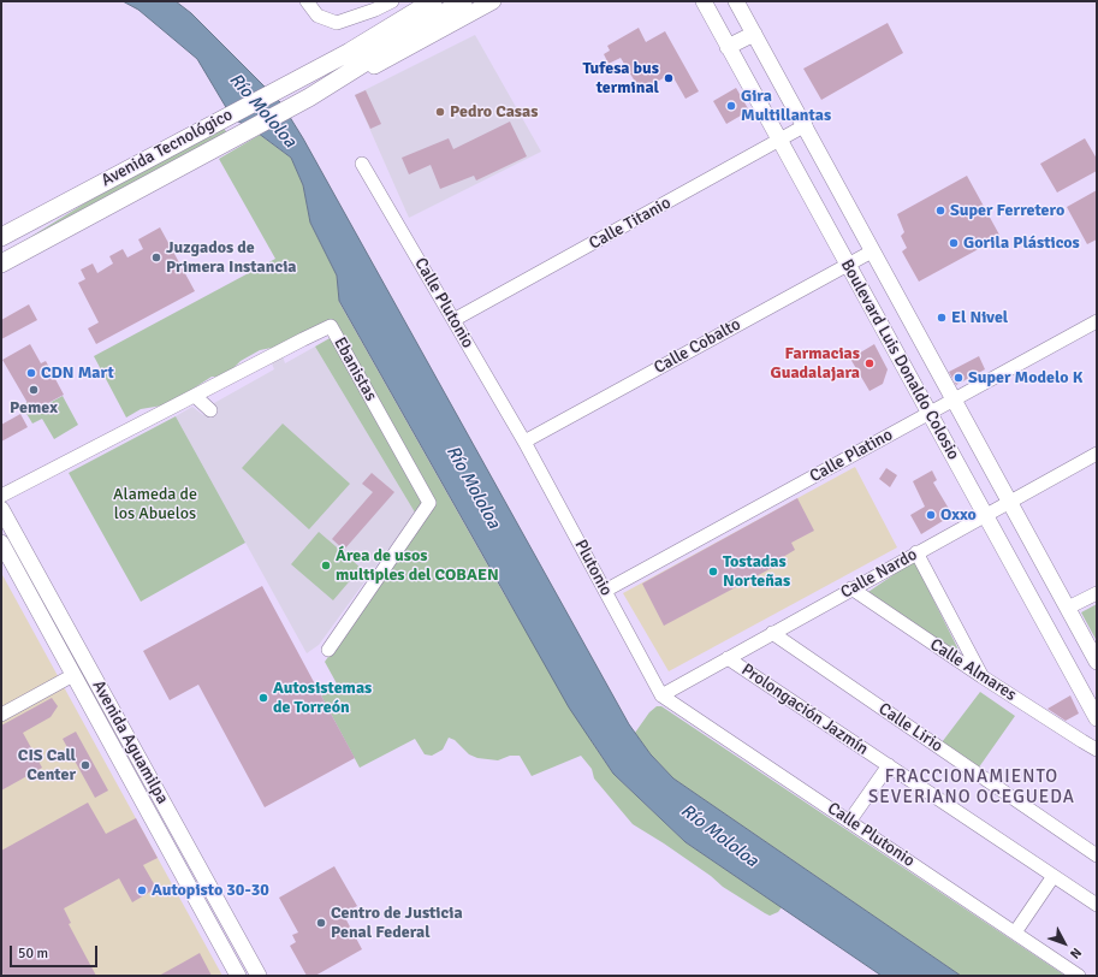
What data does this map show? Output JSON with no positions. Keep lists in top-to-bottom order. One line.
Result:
{"streets":{"highway":["Avenida Tecnológico"],"main road":["Boulevard Luis Donaldo Colosio","Avenida Aguamilpa"],"street":["Calle Titanio","Calle Plutonio","Calle Cobalto","Ebanistas","Calle Platino","Plutonio","Calle Nardo","Calle Almares","Prolongación Jazmín","Calle Lirio"]},"crossings":[["Calle Titanio","Calle Plutonio"],["Calle Titanio","Boulevard Luis Donaldo Colosio"],["Calle Plutonio","Calle Cobalto"],["Calle Plutonio","Plutonio"],["Calle Plutonio","Calle Nardo"],["Calle Cobalto","Boulevard Luis Donaldo Colosio"],["Calle Cobalto","Plutonio"],["Boulevard Luis Donaldo Colosio","Calle Platino"],["Boulevard Luis Donaldo Colosio","Calle Nardo"],["Calle Platino","Plutonio"],["Plutonio","Calle Nardo"],["Calle Nardo","Calle Almares"],["Calle Nardo","Prolongación Jazmín"],["Calle Nardo","Calle Lirio"]],"districts":["FRACCIONAMIENTO SEVERIANO OCEGUEDA"],"water":["Río Mololoa"],"parks":["Alameda de los Abuelos"],"places":["Tufesa bus terminal","Gira Multillantas","Pedro Casas","Super Ferretero","Gorila Plásticos","Juzgados de Primera Instancia","El Nivel","Farmacias Guadalajara","CDN Mart","Super Modelo K","Pemex","Oxxo","Área de usos multiples del COBAEN","Tostadas Norteñas","Autosistemas de Torreón","CIS Call Center","Autopisto 30-30","Centro de Justicia Penal Federal"],"scale_bar":"50 m","north":"bottom right"}
